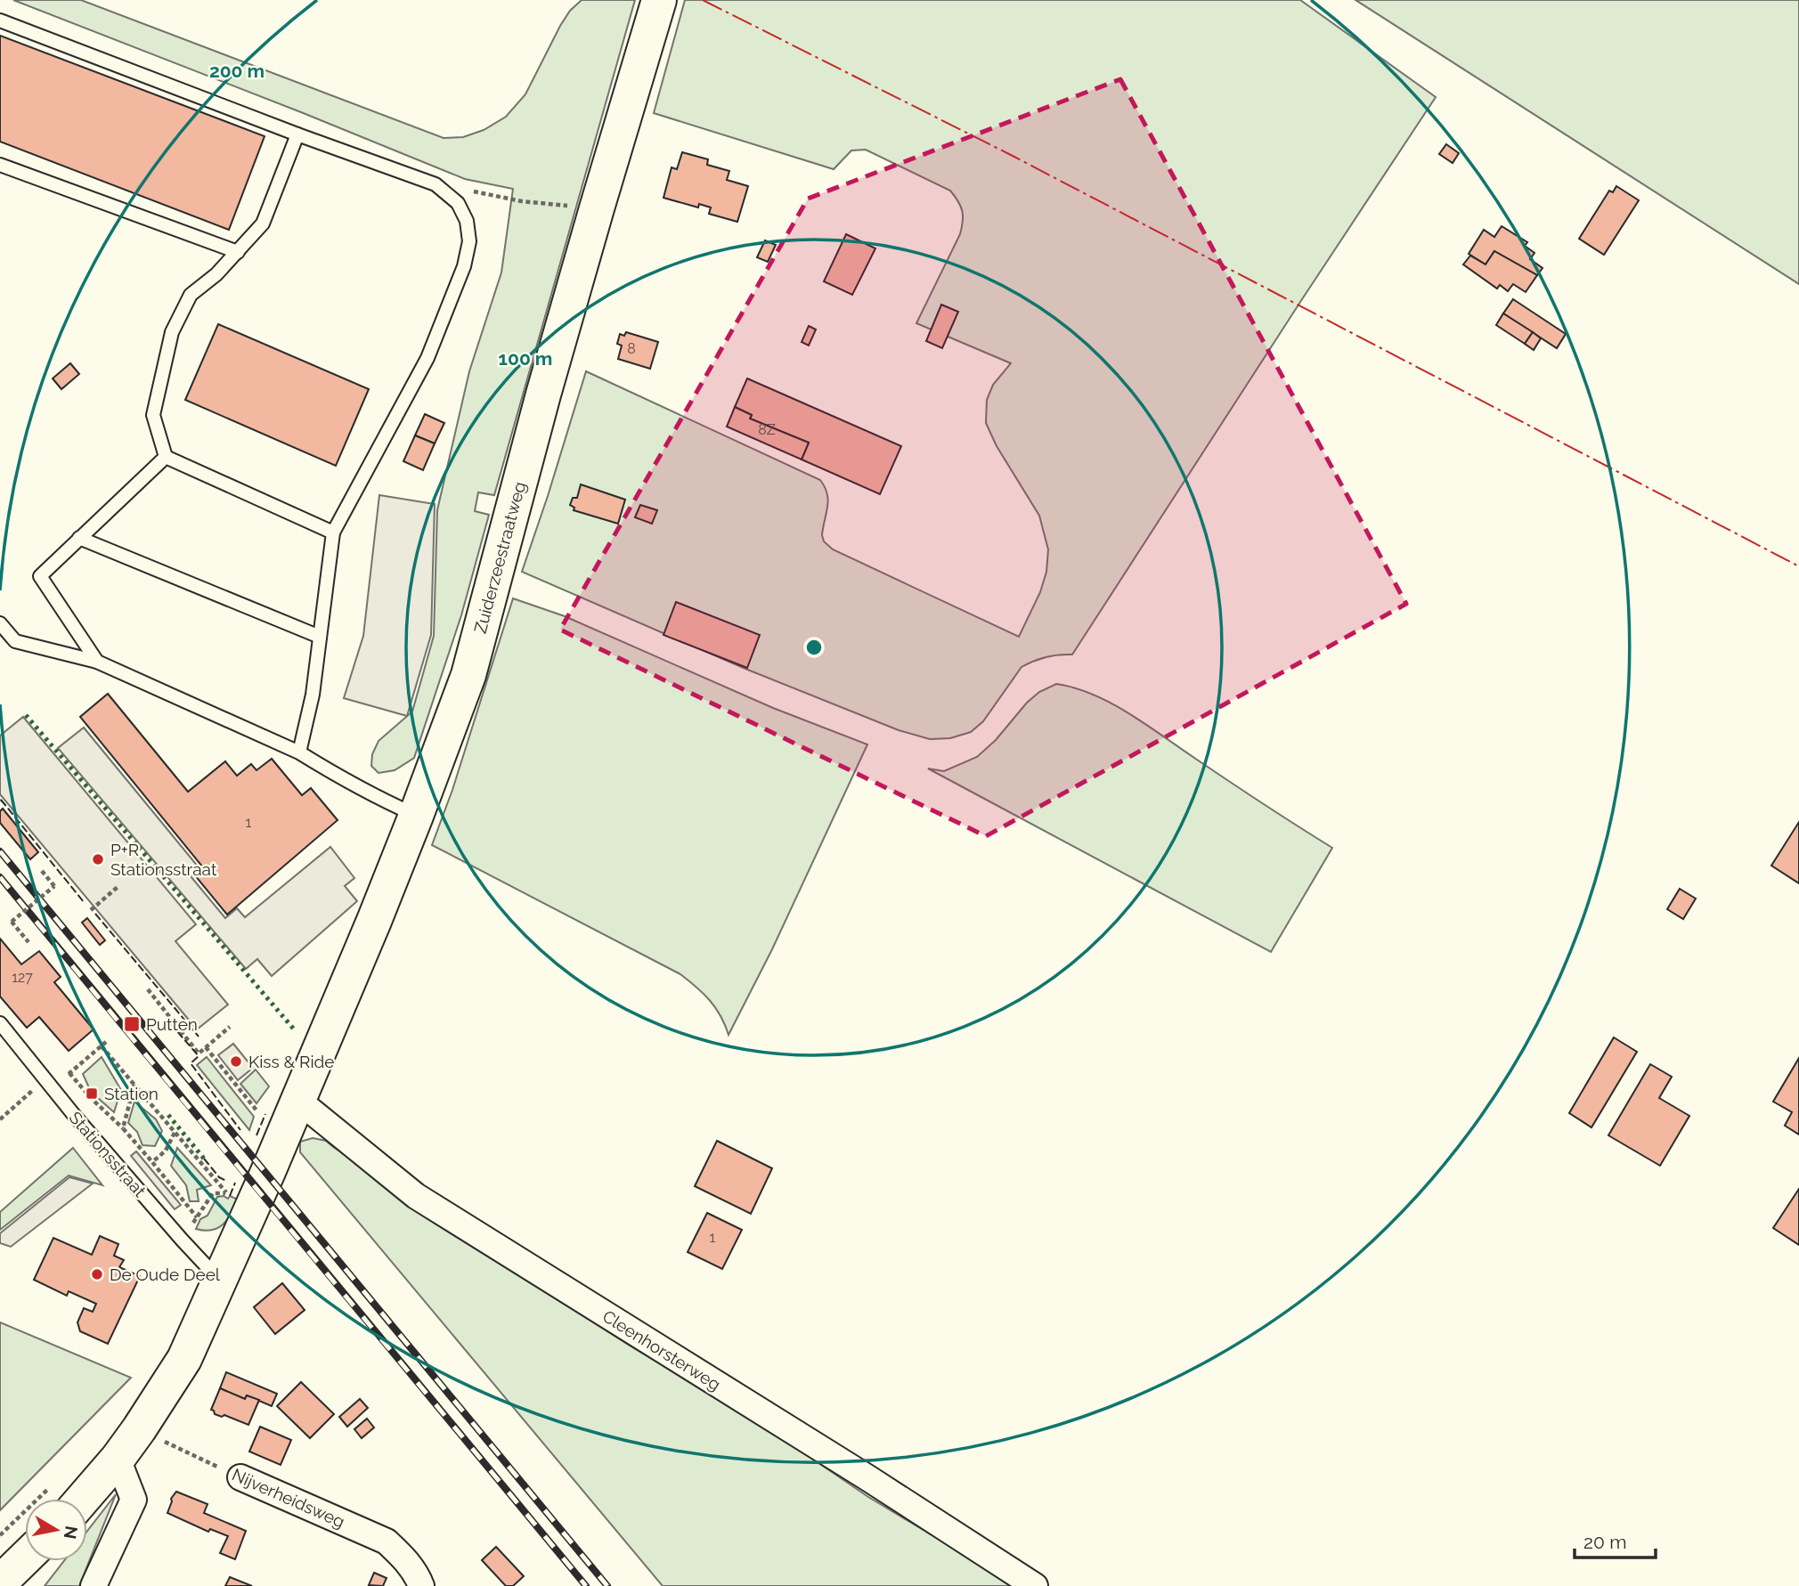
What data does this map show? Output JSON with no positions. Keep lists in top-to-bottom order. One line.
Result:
{"streets":{"street":["Zuiderzeestraatweg","Cleenhorsterweg","Nijverheidsweg"],"lane":["Stationsstraat"]},"crossings":[["Zuiderzeestraatweg","Cleenhorsterweg"]],"places":{"other":["P+R Stationsstraat","Kiss & Ride","De Oude Deel"],"transit":["Putten","Station"]},"house_numbers":["8","8Z","1","127","1"],"scale_bar":"20 m","north":"right","rings":["200 m","100 m"]}
